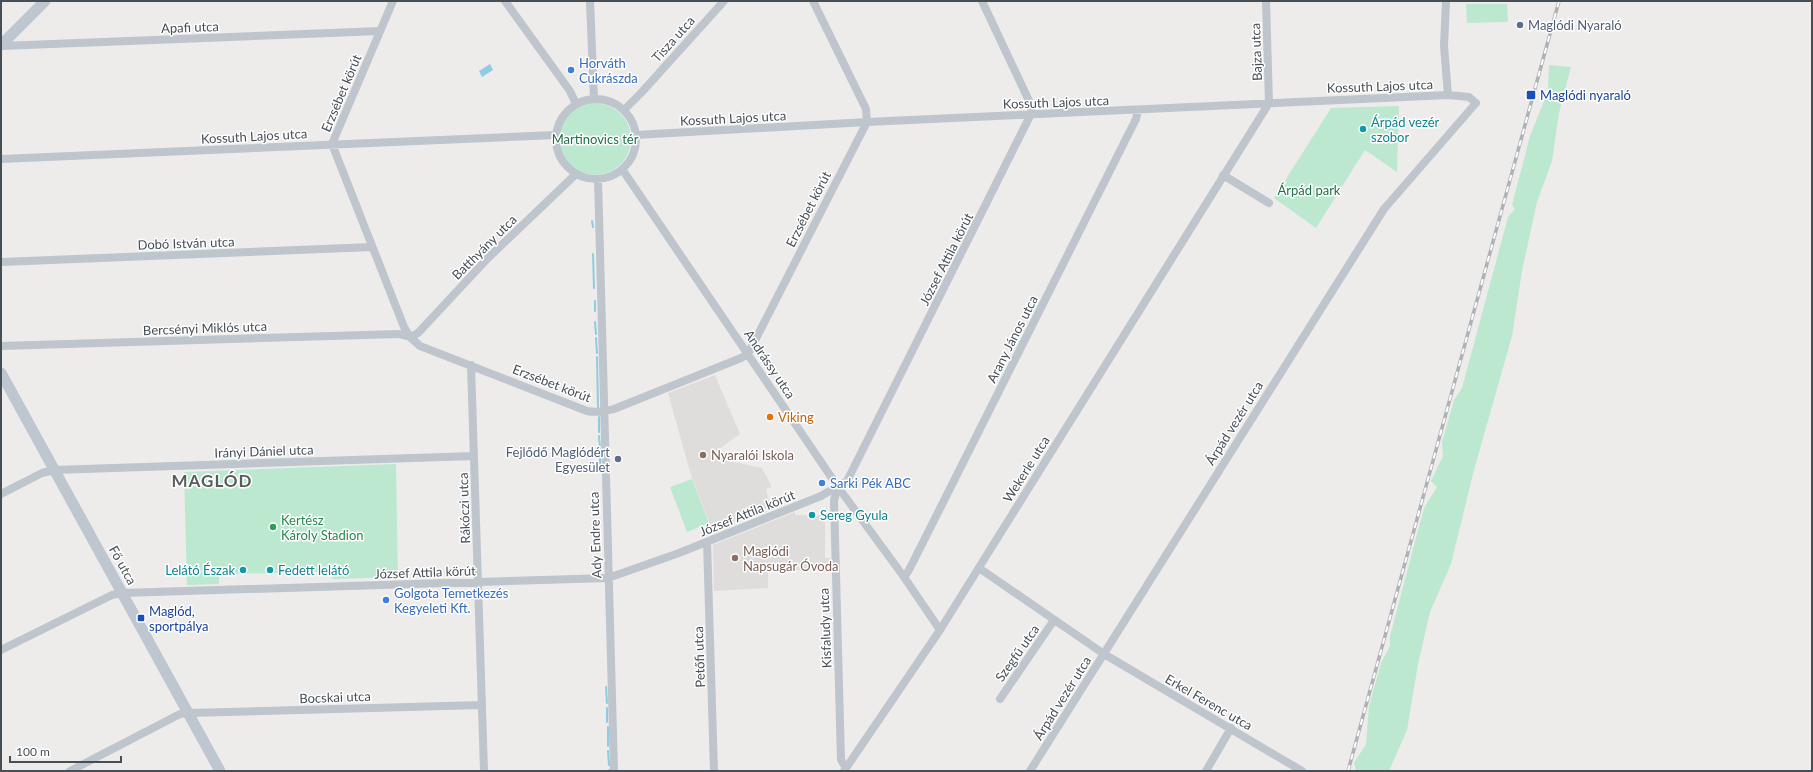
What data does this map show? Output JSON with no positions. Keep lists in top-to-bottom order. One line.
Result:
{"streets":{"main road":["Fő utca"],"street":["Apafi utca","Tisza utca","Bajza utca","Kossuth Lajos utca","Erzsébet körút","Dobó István utca","Batthyány utca","József Attila körút","Bercsényi Miklós utca","Arany János utca","Andrássy utca","Árpád vezér utca","Irányi Dániel utca","Wekerle utca","Rákóczi utca","Ady Endre utca","Kisfaludy utca","Szegfű utca","Petőfi utca","Bocskai utca","Erkel Ferenc utca"]},"crossings":[["Apafi utca","Erzsébet körút"],["Tisza utca","Kossuth Lajos utca"],["Tisza utca","Batthyány utca"],["Tisza utca","Andrássy utca"],["Tisza utca","Ady Endre utca"],["Bajza utca","Kossuth Lajos utca"],["Bajza utca","Wekerle utca"],["Kossuth Lajos utca","Erzsébet körút"],["Kossuth Lajos utca","Batthyány utca"],["Kossuth Lajos utca","József Attila körút"],["Kossuth Lajos utca","Arany János utca"],["Kossuth Lajos utca","Andrássy utca"],["Kossuth Lajos utca","Árpád vezér utca"],["Kossuth Lajos utca","Wekerle utca"],["Kossuth Lajos utca","Ady Endre utca"],["Erzsébet körút","Dobó István utca"],["Erzsébet körút","Batthyány utca"],["Erzsébet körút","Bercsényi Miklós utca"],["Erzsébet körút","Andrássy utca"],["Erzsébet körút","Rákóczi utca"],["Erzsébet körút","Ady Endre utca"],["Batthyány utca","Bercsényi Miklós utca"],["Batthyány utca","Andrássy utca"],["Batthyány utca","Ady Endre utca"],["József Attila körút","Andrássy utca"],["József Attila körút","Rákóczi utca"],["József Attila körút","Ady Endre utca"],["József Attila körút","Fő utca"],["József Attila körút","Kisfaludy utca"],["József Attila körút","Petőfi utca"],["Arany János utca","Andrássy utca"],["Andrássy utca","Wekerle utca"],["Andrássy utca","Ady Endre utca"],["Andrássy utca","Kisfaludy utca"],["Árpád vezér utca","Szegfű utca"],["Árpád vezér utca","Erkel Ferenc utca"],["Irányi Dániel utca","Rákóczi utca"],["Irányi Dániel utca","Fő utca"],["Wekerle utca","Kisfaludy utca"],["Wekerle utca","Szegfű utca"],["Rákóczi utca","Bocskai utca"],["Fő utca","Bocskai utca"],["Szegfű utca","Erkel Ferenc utca"]],"districts":["MAGLÓD"],"parks":["Martinovics tér","Árpád park"],"places":{"other":["Maglódi Nyaraló","Horváth Cukrászda","Árpád vezér szobor","Viking","Nyaralói Iskola","Fejlődő Maglódért Egyesület","Sarki Pék ABC","Sereg Gyula","Kertész Károly Stadion","Maglódi Napsugár Óvoda","Lelátó Észak","Fedett lelátó","Golgota Temetkezés Kegyeleti Kft."],"transit":["Maglódi nyaraló","Maglód, sportpálya"]},"scale_bar":"100 m"}
